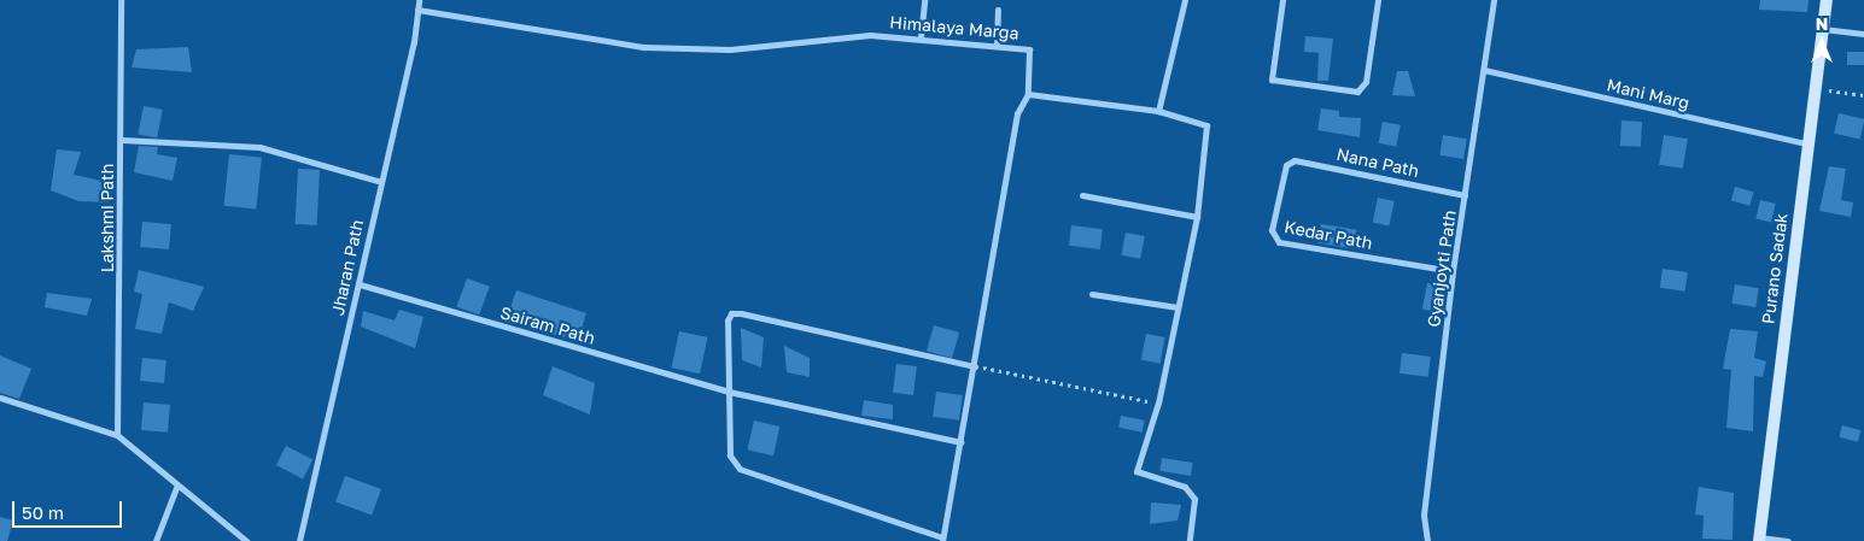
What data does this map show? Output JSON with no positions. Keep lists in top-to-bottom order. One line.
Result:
{"streets":{"main road":["Purano Sadak"],"street":["Himalaya Marga","Mani Marg","Nana Path","Lakshmi Path","Kedar Path","Jharan Path","Gyanjoyti Path","Sairam Path"]},"crossings":[["Himalaya Marga","Jharan Path"],["Himalaya Marga","Sairam Path"],["Mani Marg","Gyanjoyti Path"],["Mani Marg","Purano Sadak"],["Nana Path","Kedar Path"],["Nana Path","Gyanjoyti Path"],["Kedar Path","Gyanjoyti Path"],["Jharan Path","Sairam Path"]],"scale_bar":"50 m","north":"top"}
